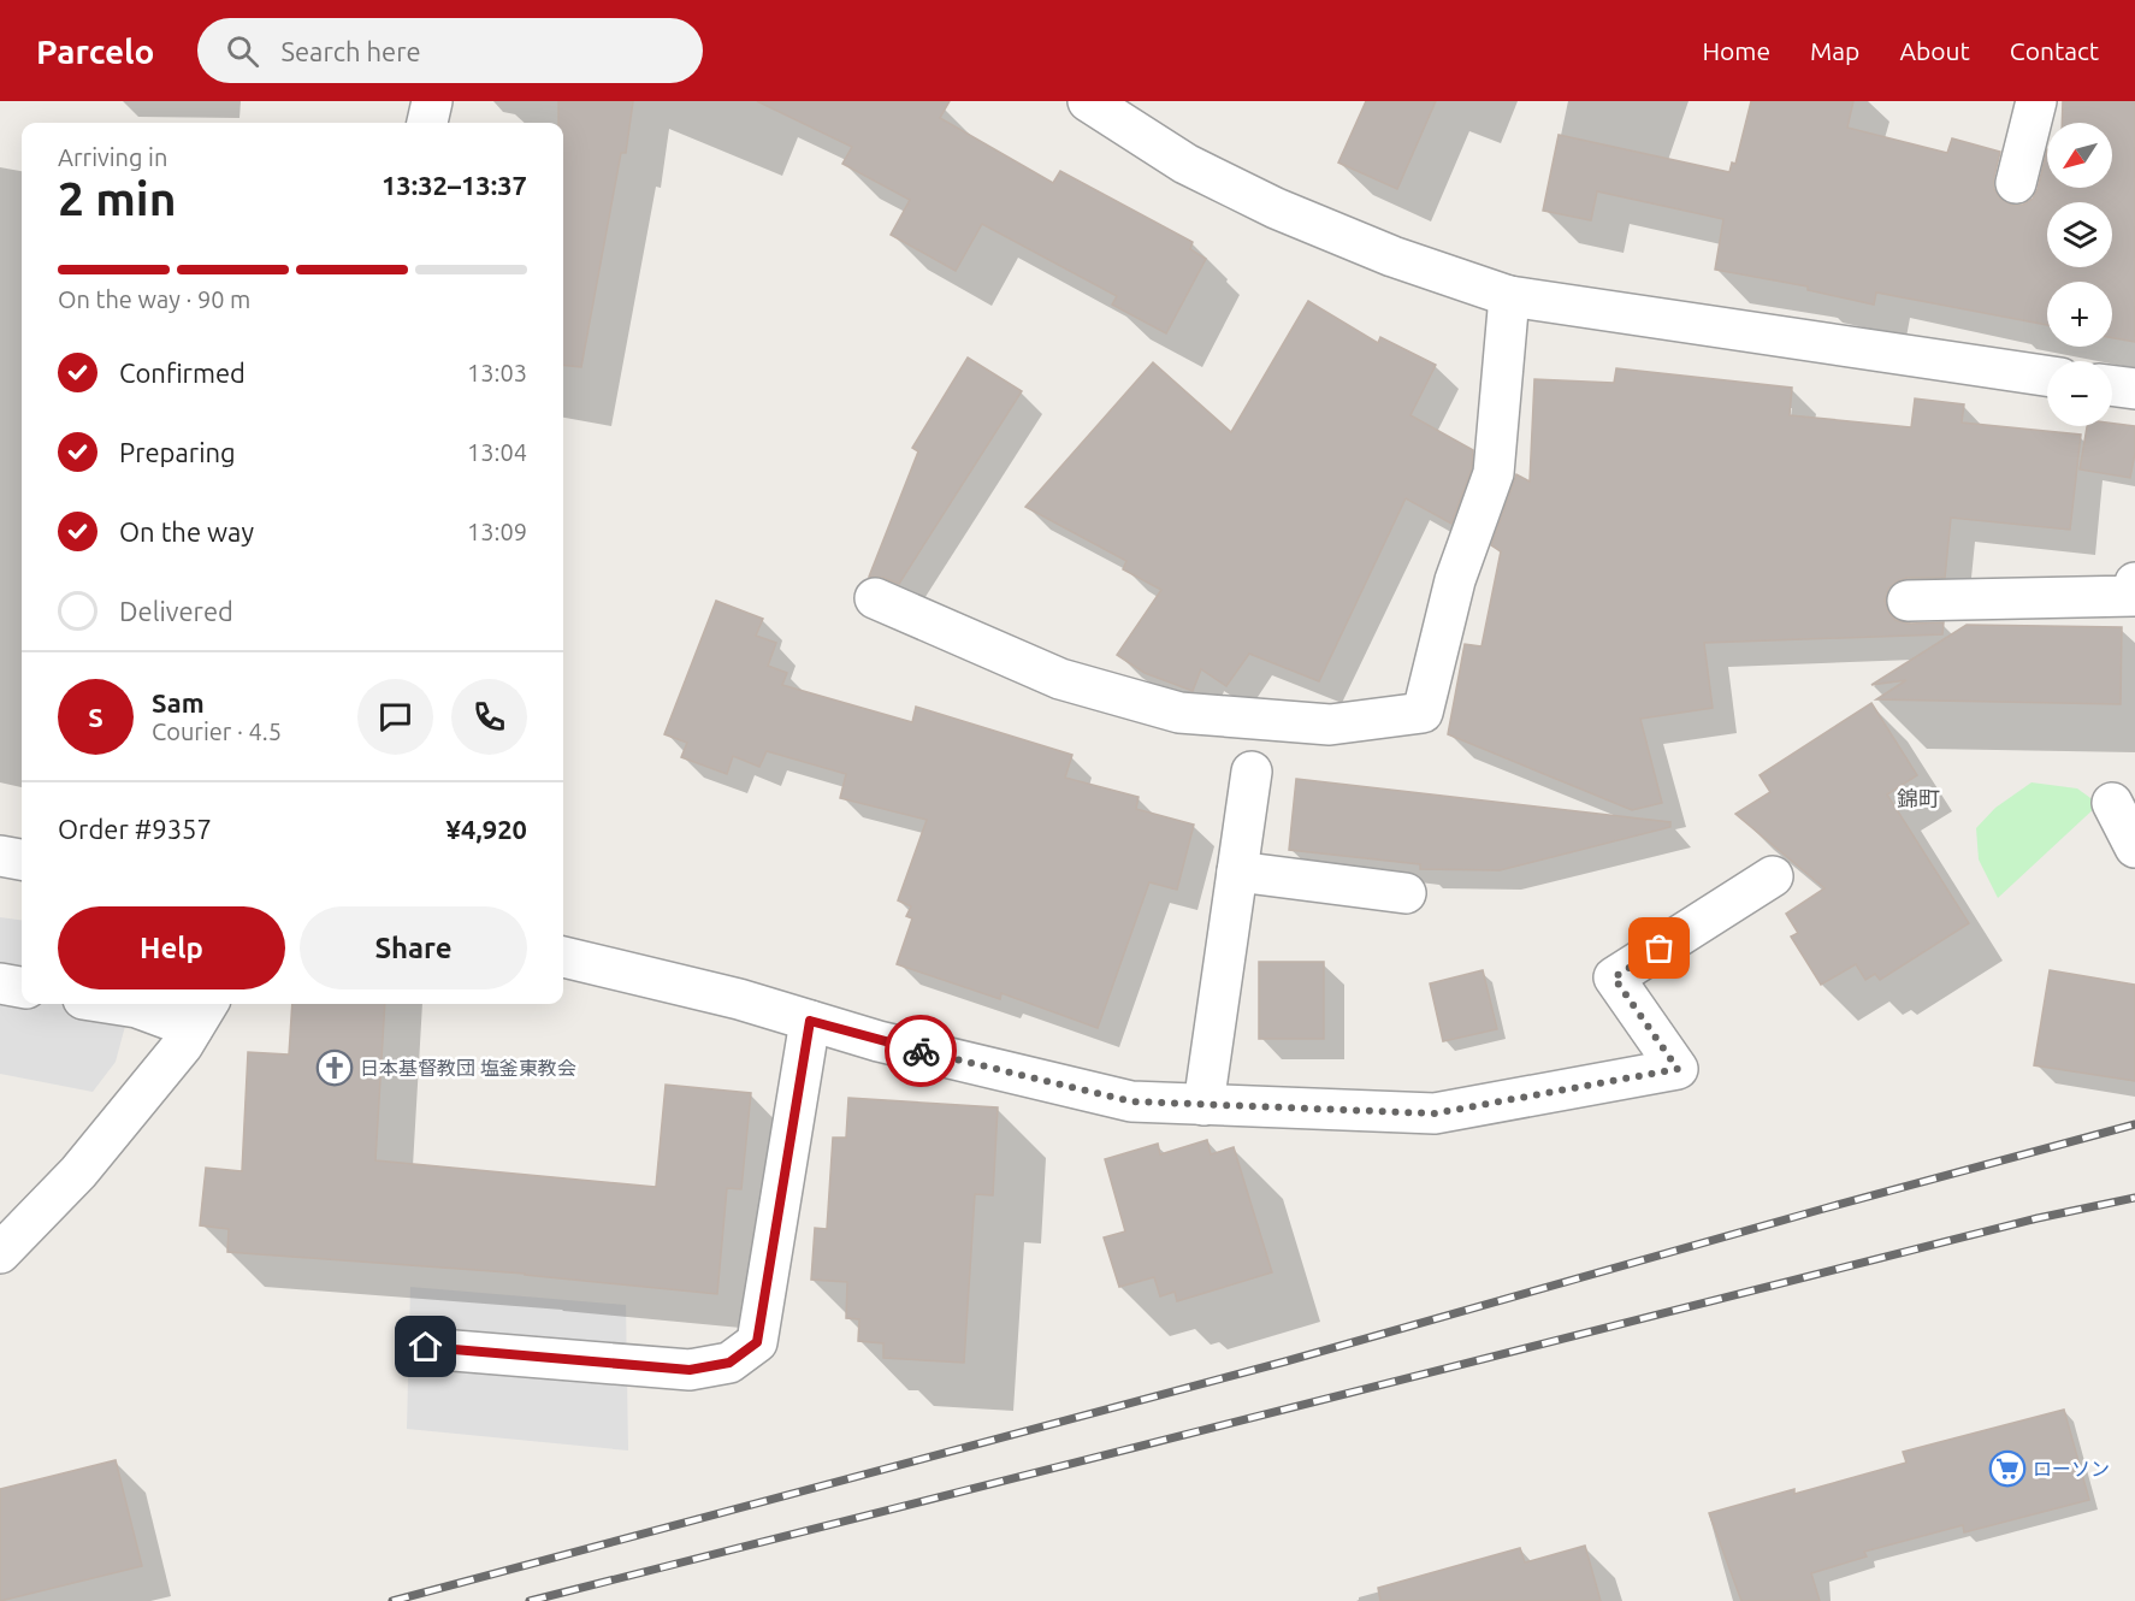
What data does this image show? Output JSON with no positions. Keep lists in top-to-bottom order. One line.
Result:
{"districts":["錦町"],"places":{"church":["日本基督教団 塩釜東教会"],"supermarket":["ローソン"]},"north":"bottom left","page":{"header":"Parcelo","search":"Search here","nav":["Home","Map","About","Contact"],"map_buttons":["+","−"],"heading":["2 min","Arriving in","13:32–13:37"],"panel":["Sam","Courier · 4.5","Order #9357","¥4,920"],"bar":"On the way · 90 m","list":[["Confirmed","13:03"],["Preparing","13:04"],["On the way","13:09"],"Delivered"],"round":"S","buttons":["Help","Share"]}}
